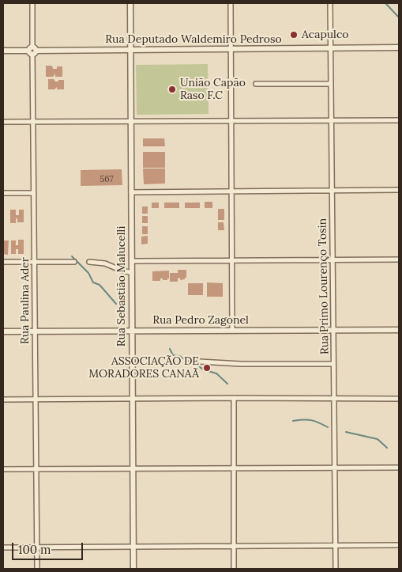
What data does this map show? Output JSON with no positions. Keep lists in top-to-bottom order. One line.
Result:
{"streets":{"street":["Rua Deputado Waldemiro Pedroso","Rua Sebastião Malucelli","Rua Primo Lourenço Tosin","Rua Paulina Ader","Rua Pedro Zagonel"]},"crossings":[["Rua Deputado Waldemiro Pedroso","Rua Sebastião Malucelli"],["Rua Deputado Waldemiro Pedroso","Rua Primo Lourenço Tosin"],["Rua Deputado Waldemiro Pedroso","Rua Paulina Ader"],["Rua Sebastião Malucelli","Rua Pedro Zagonel"],["Rua Primo Lourenço Tosin","Rua Pedro Zagonel"],["Rua Paulina Ader","Rua Pedro Zagonel"]],"places":["Acapulco","União Capão Raso F.C","ASSOCIAÇÃO DE MORADORES CANAÃ"],"house_numbers":["567"],"scale_bar":"100 m"}
